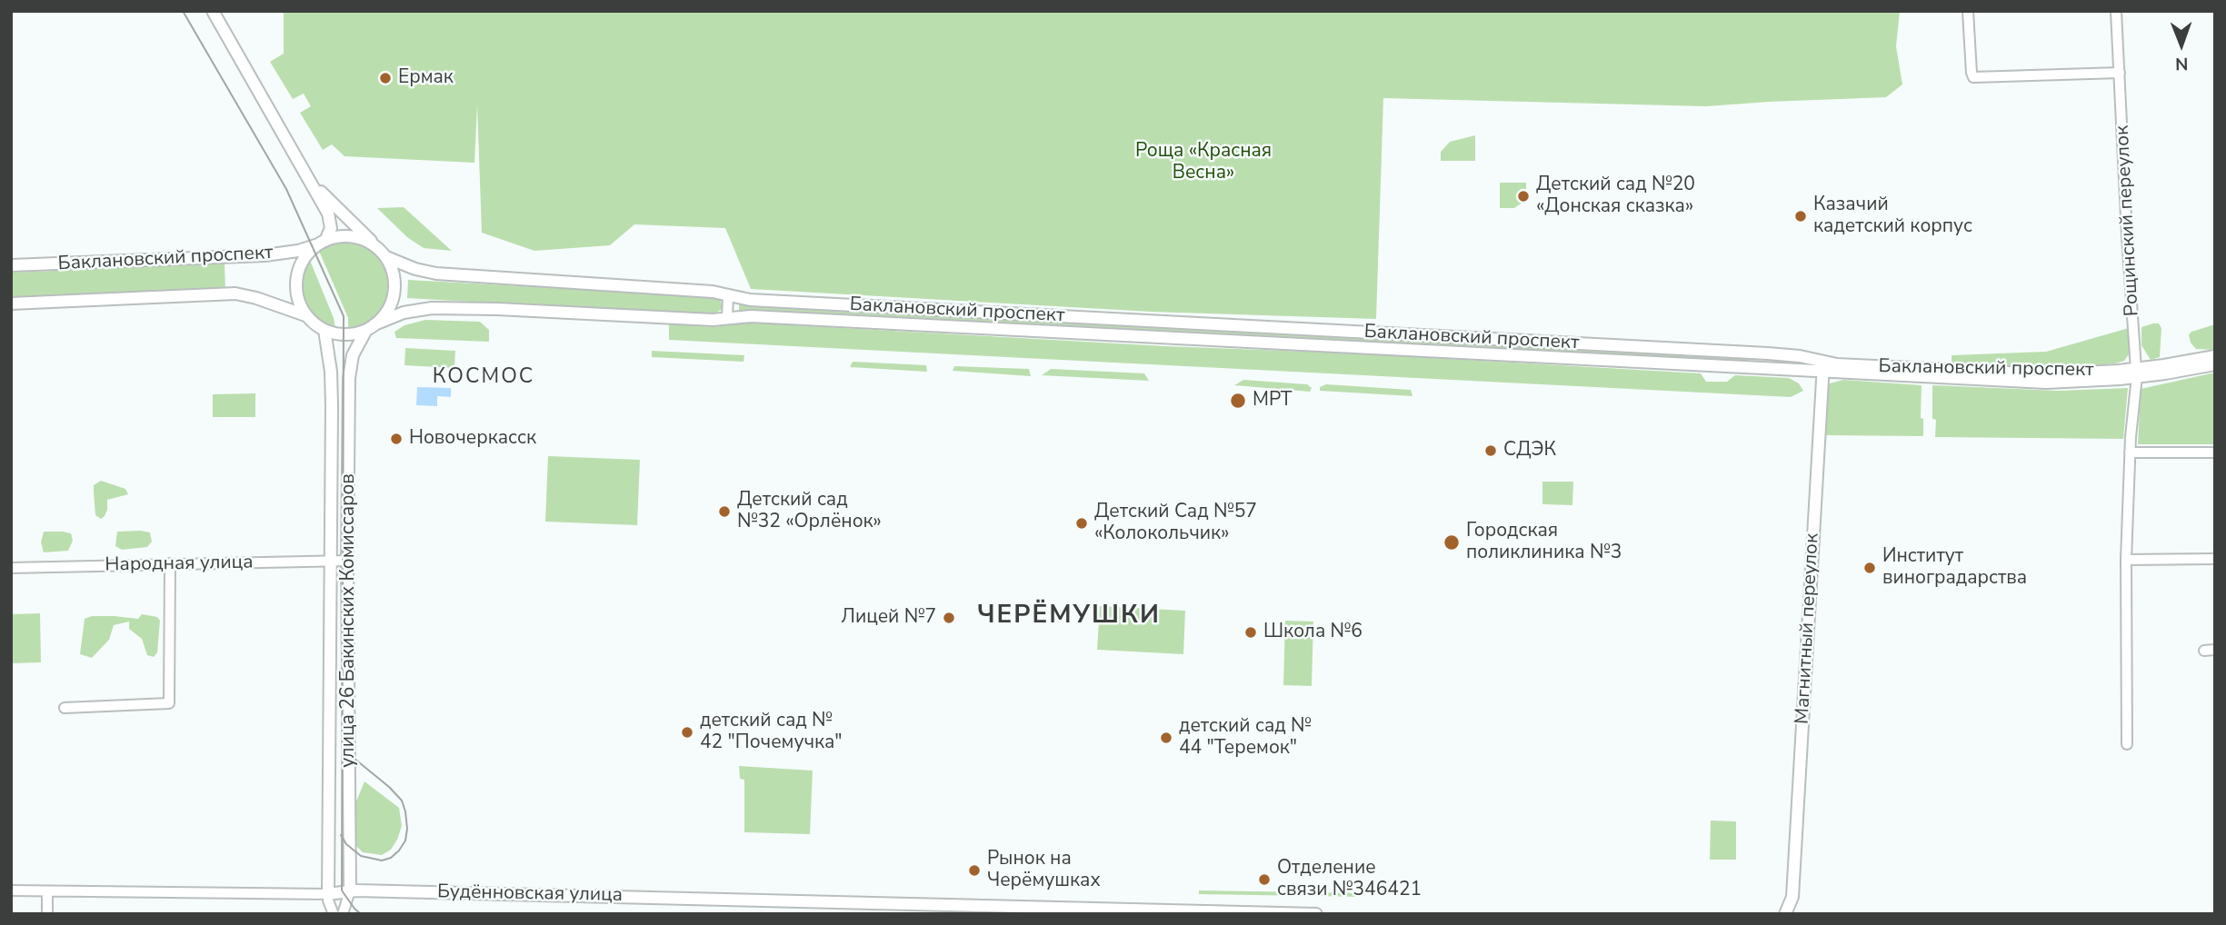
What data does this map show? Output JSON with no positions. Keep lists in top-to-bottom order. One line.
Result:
{"streets":{"main road":["Баклановский проспект","улица 26 Бакинских Комиссаров","Магнитный переулок","Будённовская улица"],"street":["Рощинский переулок","Народная улица"]},"crossings":[["Рощинский переулок","Баклановский проспект"],["Баклановский проспект","улица 26 Бакинских Комиссаров"],["Баклановский проспект","Магнитный переулок"],["Народная улица","улица 26 Бакинских Комиссаров"],["улица 26 Бакинских Комиссаров","Будённовская улица"]],"districts":["КОСМОС","ЧЕРЁМУШКИ"],"parks":["Роща «Красная Весна»"],"places":["Ермак","Детский сад №20 «Донская сказка»","Казачий кадетский корпус","МРТ","Новочеркасск","СДЭК","Детский сад №32 «Орлёнок»","Детский Сад №57 «Колокольчик»","Городская поликлиника №3","Институт виноградарства","Лицей №7","Школа №6","детский сад № 42 \"Почемучка\"","детский сад № 44 \"Теремок\"","Рынок на Черёмушках","Отделение связи №346421"],"north":"bottom"}
